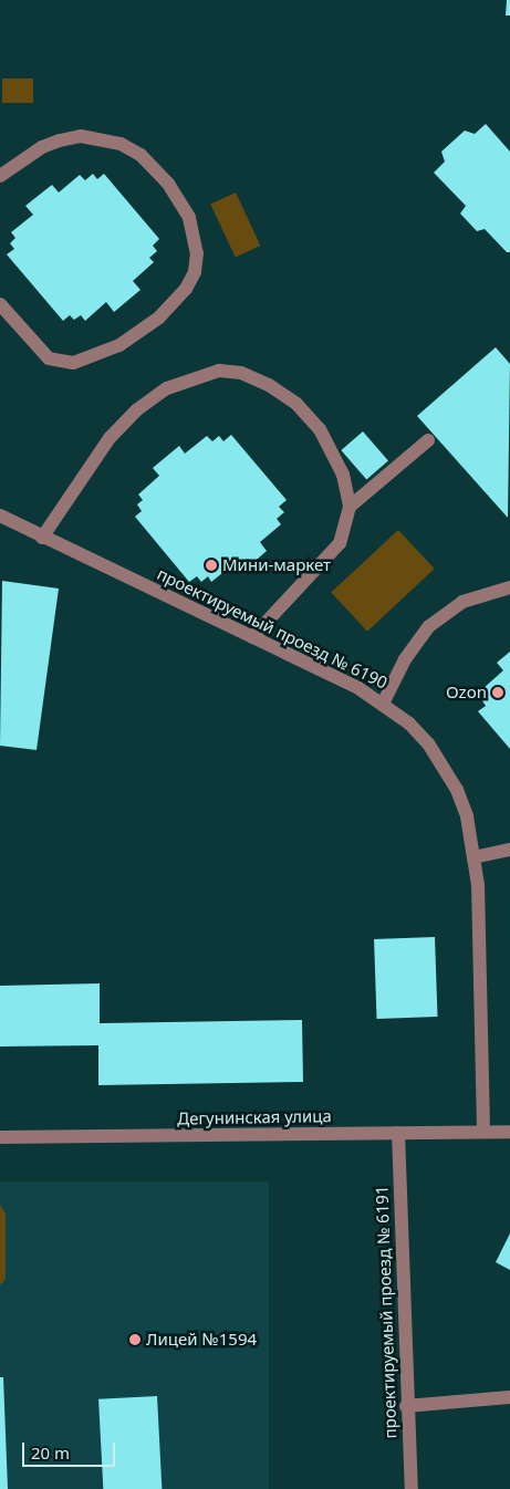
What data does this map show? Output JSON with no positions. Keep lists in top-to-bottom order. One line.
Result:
{"streets":{"street":["проектируемый проезд № 6190","Дегунинская улица","проектируемый проезд № 6191"]},"crossings":[["проектируемый проезд № 6190","Дегунинская улица"],["Дегунинская улица","проектируемый проезд № 6191"]],"places":["Мини-маркет","Ozon","Лицей №1594"],"scale_bar":"20 m"}
